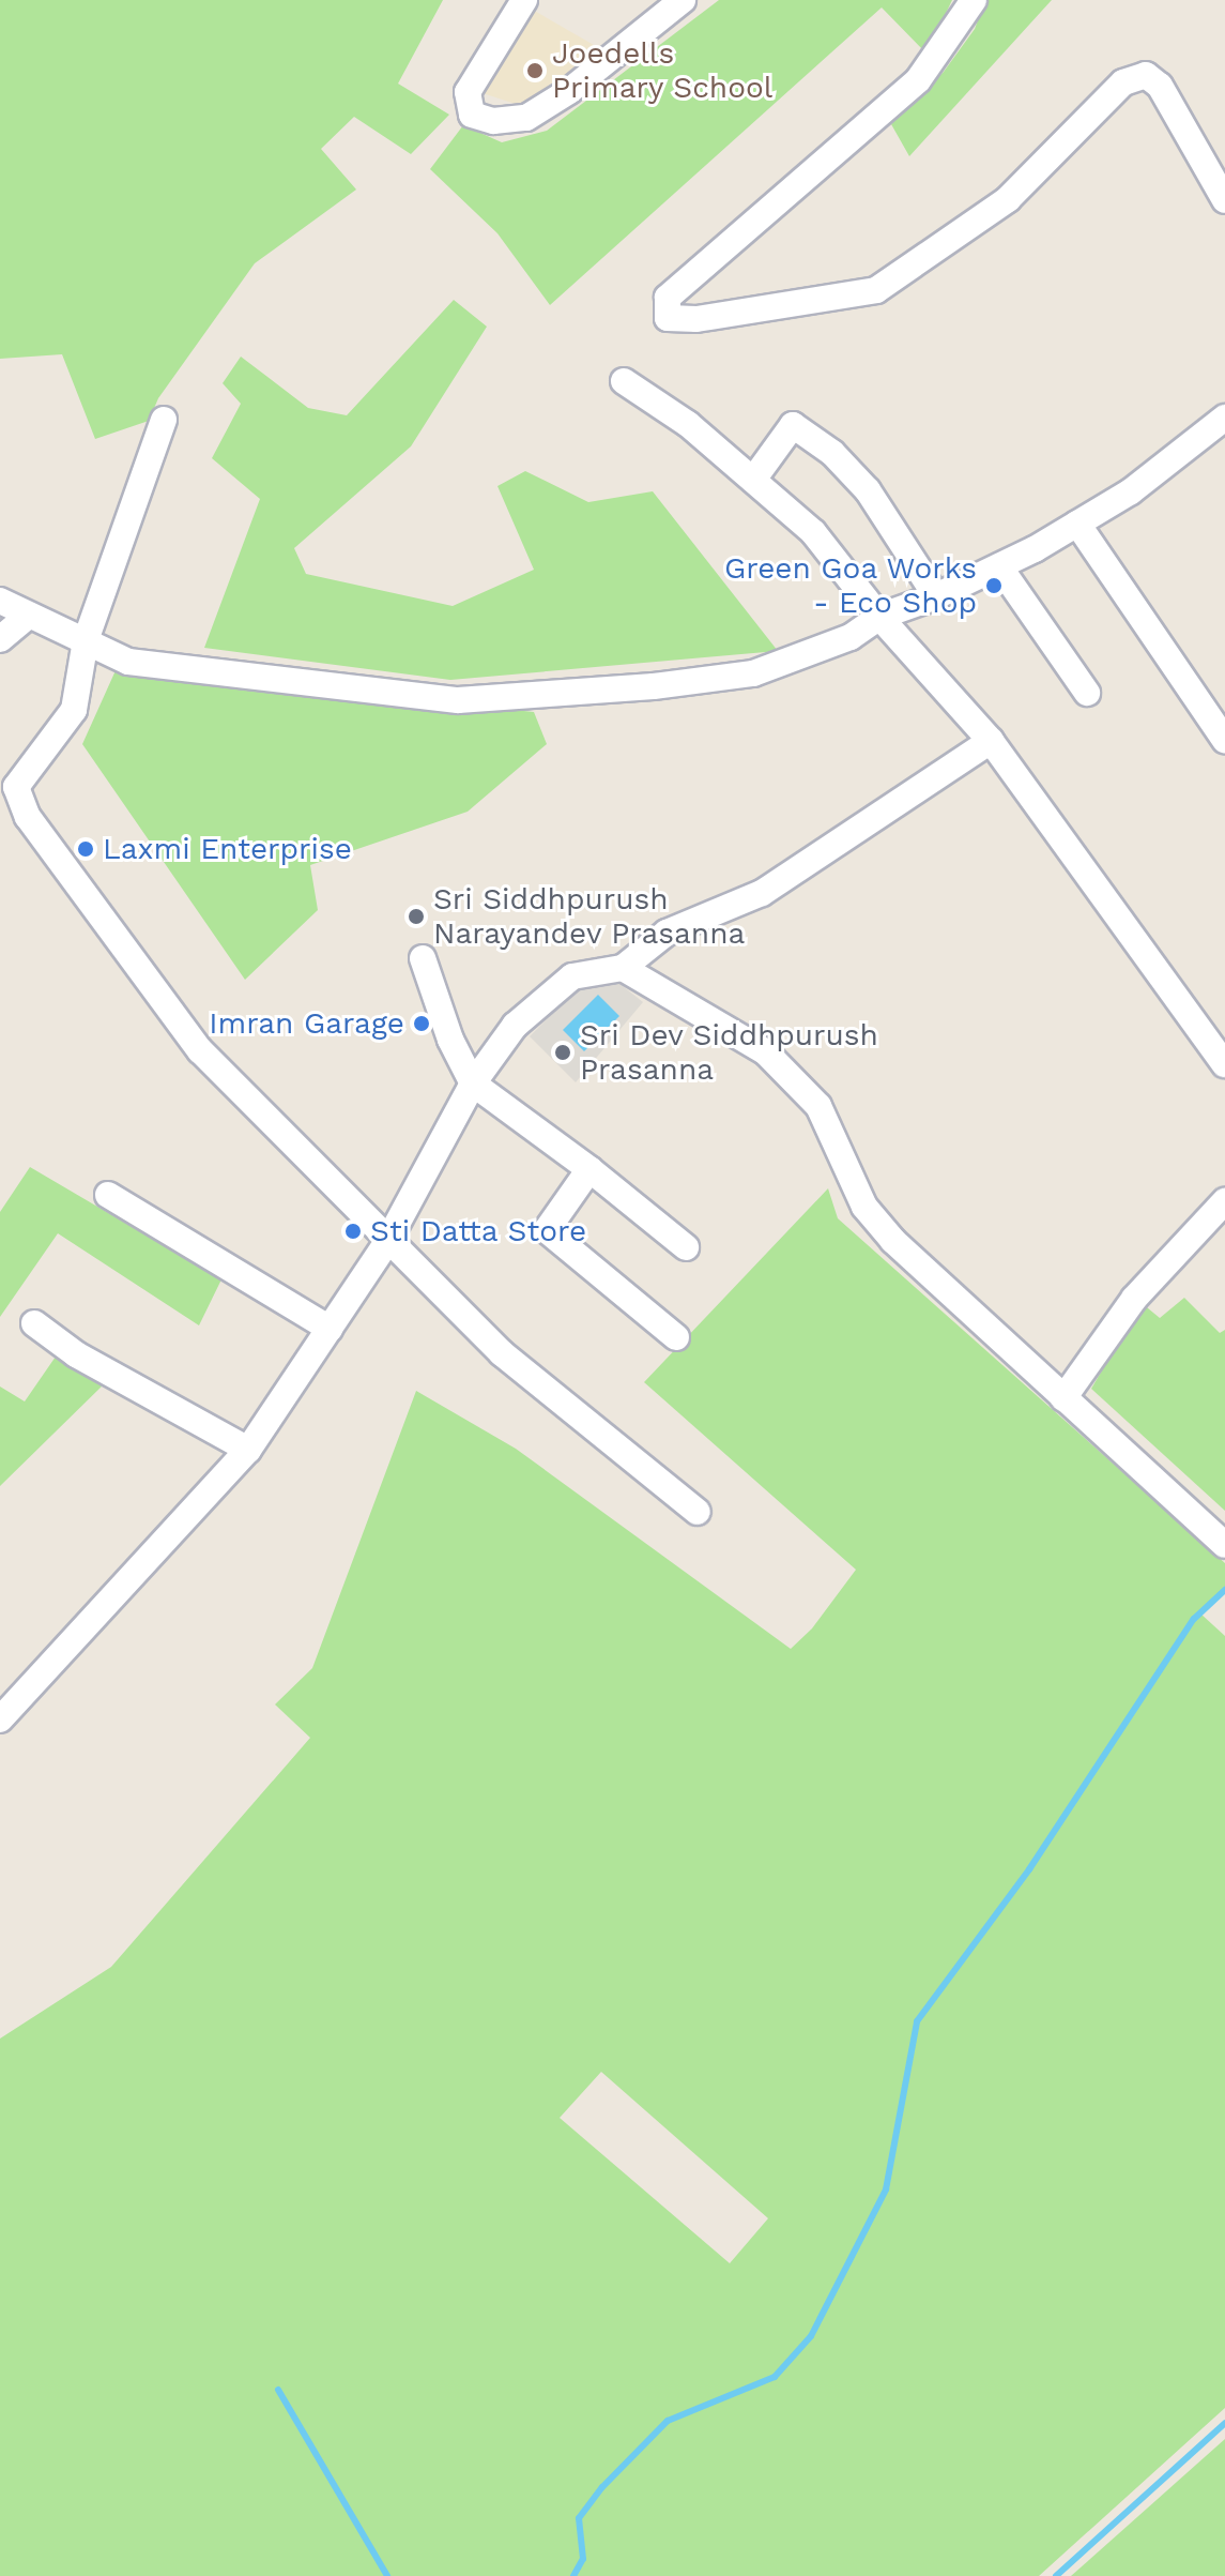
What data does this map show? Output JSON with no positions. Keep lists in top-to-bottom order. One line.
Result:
{"places":["Joedells Primary School","Green Goa Works - Eco Shop","Laxmi Enterprise","Sri Siddhpurush Narayandev Prasanna","Imran Garage","Sri Dev Siddhpurush Prasanna","Sti Datta Store"]}
